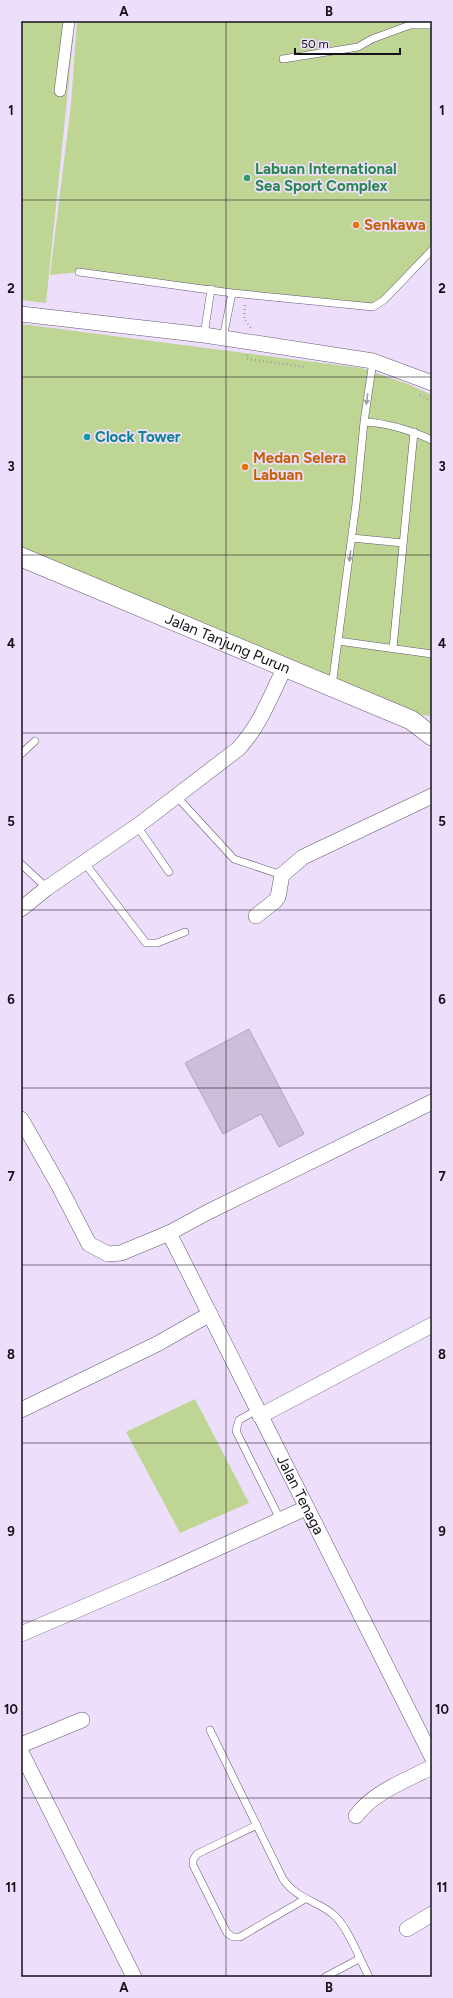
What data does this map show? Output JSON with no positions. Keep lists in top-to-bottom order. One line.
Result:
{"streets":{"street":["Jalan Tanjung Purun","Jalan Tenaga"]},"places":["Labuan International Sea Sport Complex","Senkawa","Clock Tower","Medan Selera Labuan"],"scale_bar":"50 m","grid":{"columns":["A","B"],"rows":["1","2","3","4","5","6","7","8","9","10","11"]}}
